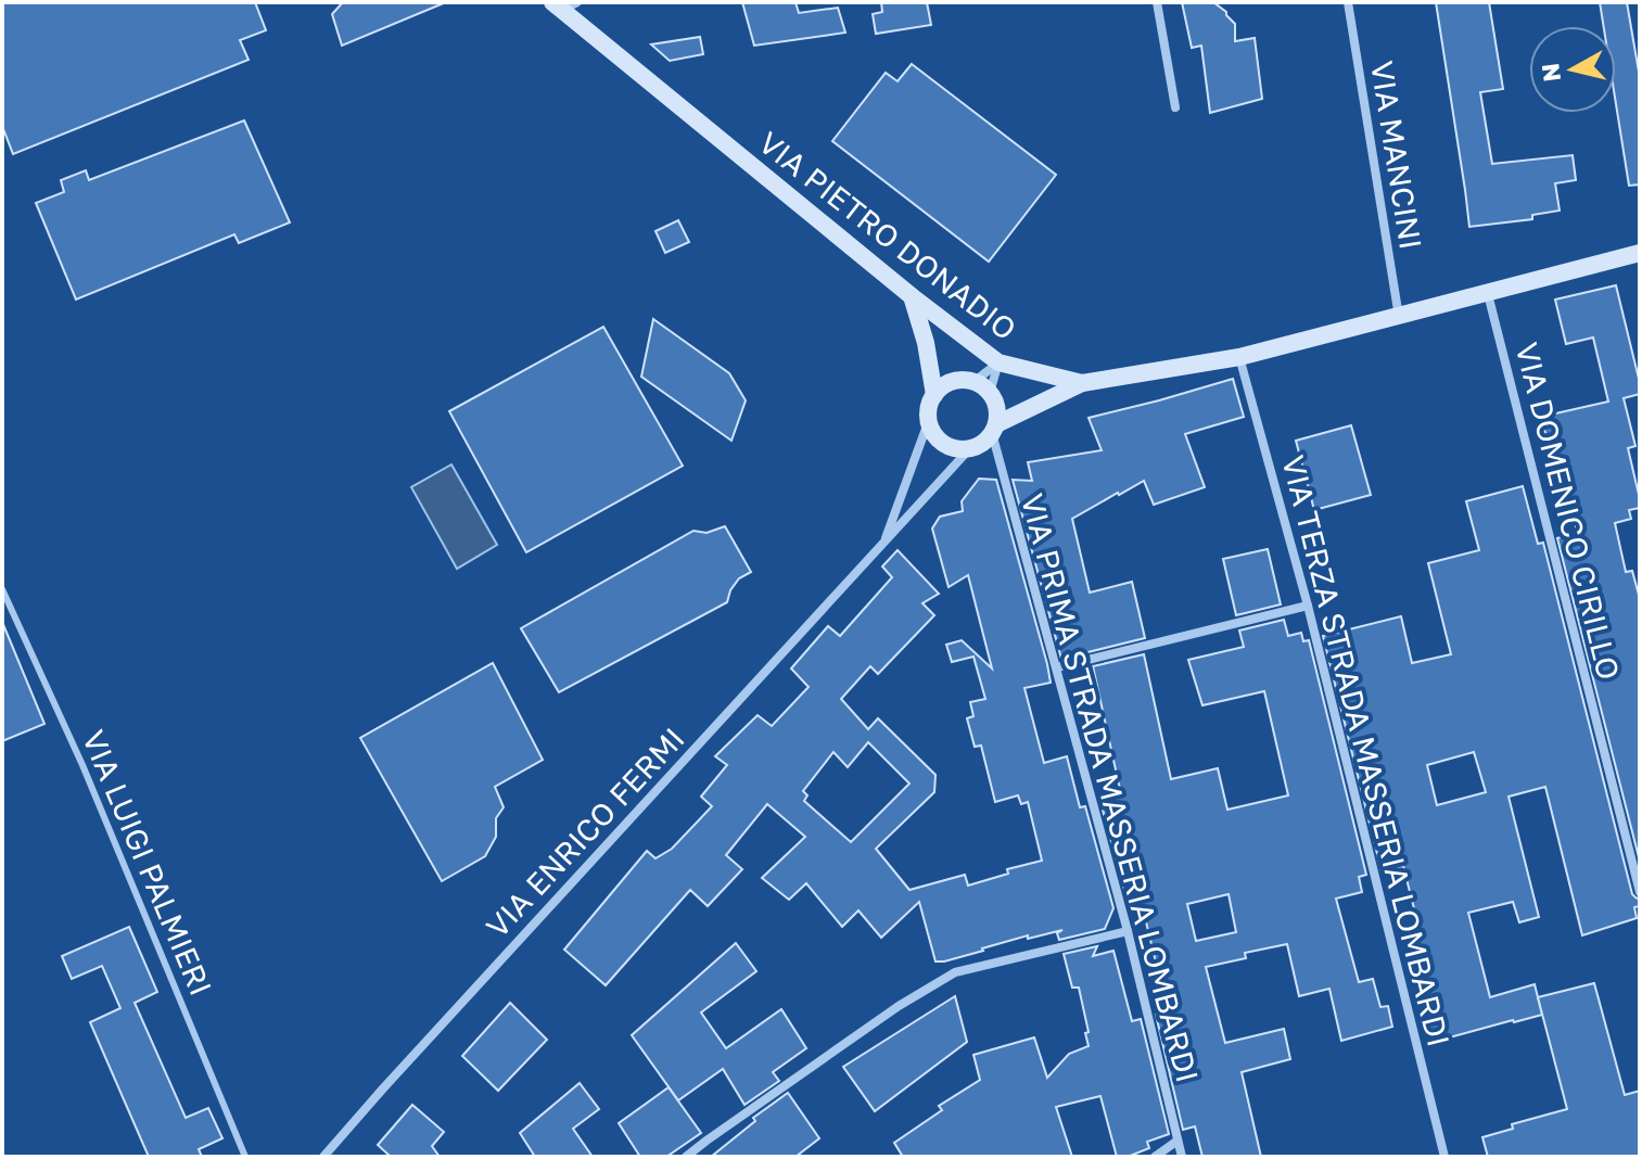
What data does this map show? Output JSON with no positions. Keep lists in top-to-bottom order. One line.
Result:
{"streets":{"main road":["VIA PIETRO DONADIO"],"street":["VIA MANCINI","VIA DOMENICO CIRILLO","VIA TERZA STRADA MASSERIA LOMBARDI","VIA PRIMA STRADA MASSERIA LOMBARDI","VIA ENRICO FERMI"],"lane":["VIA LUIGI PALMIERI"]},"crossings":[["VIA MANCINI","VIA PIETRO DONADIO"],["VIA PIETRO DONADIO","VIA DOMENICO CIRILLO"],["VIA PIETRO DONADIO","VIA TERZA STRADA MASSERIA LOMBARDI"],["VIA PRIMA STRADA MASSERIA LOMBARDI","VIA ENRICO FERMI"]],"north":"left"}
